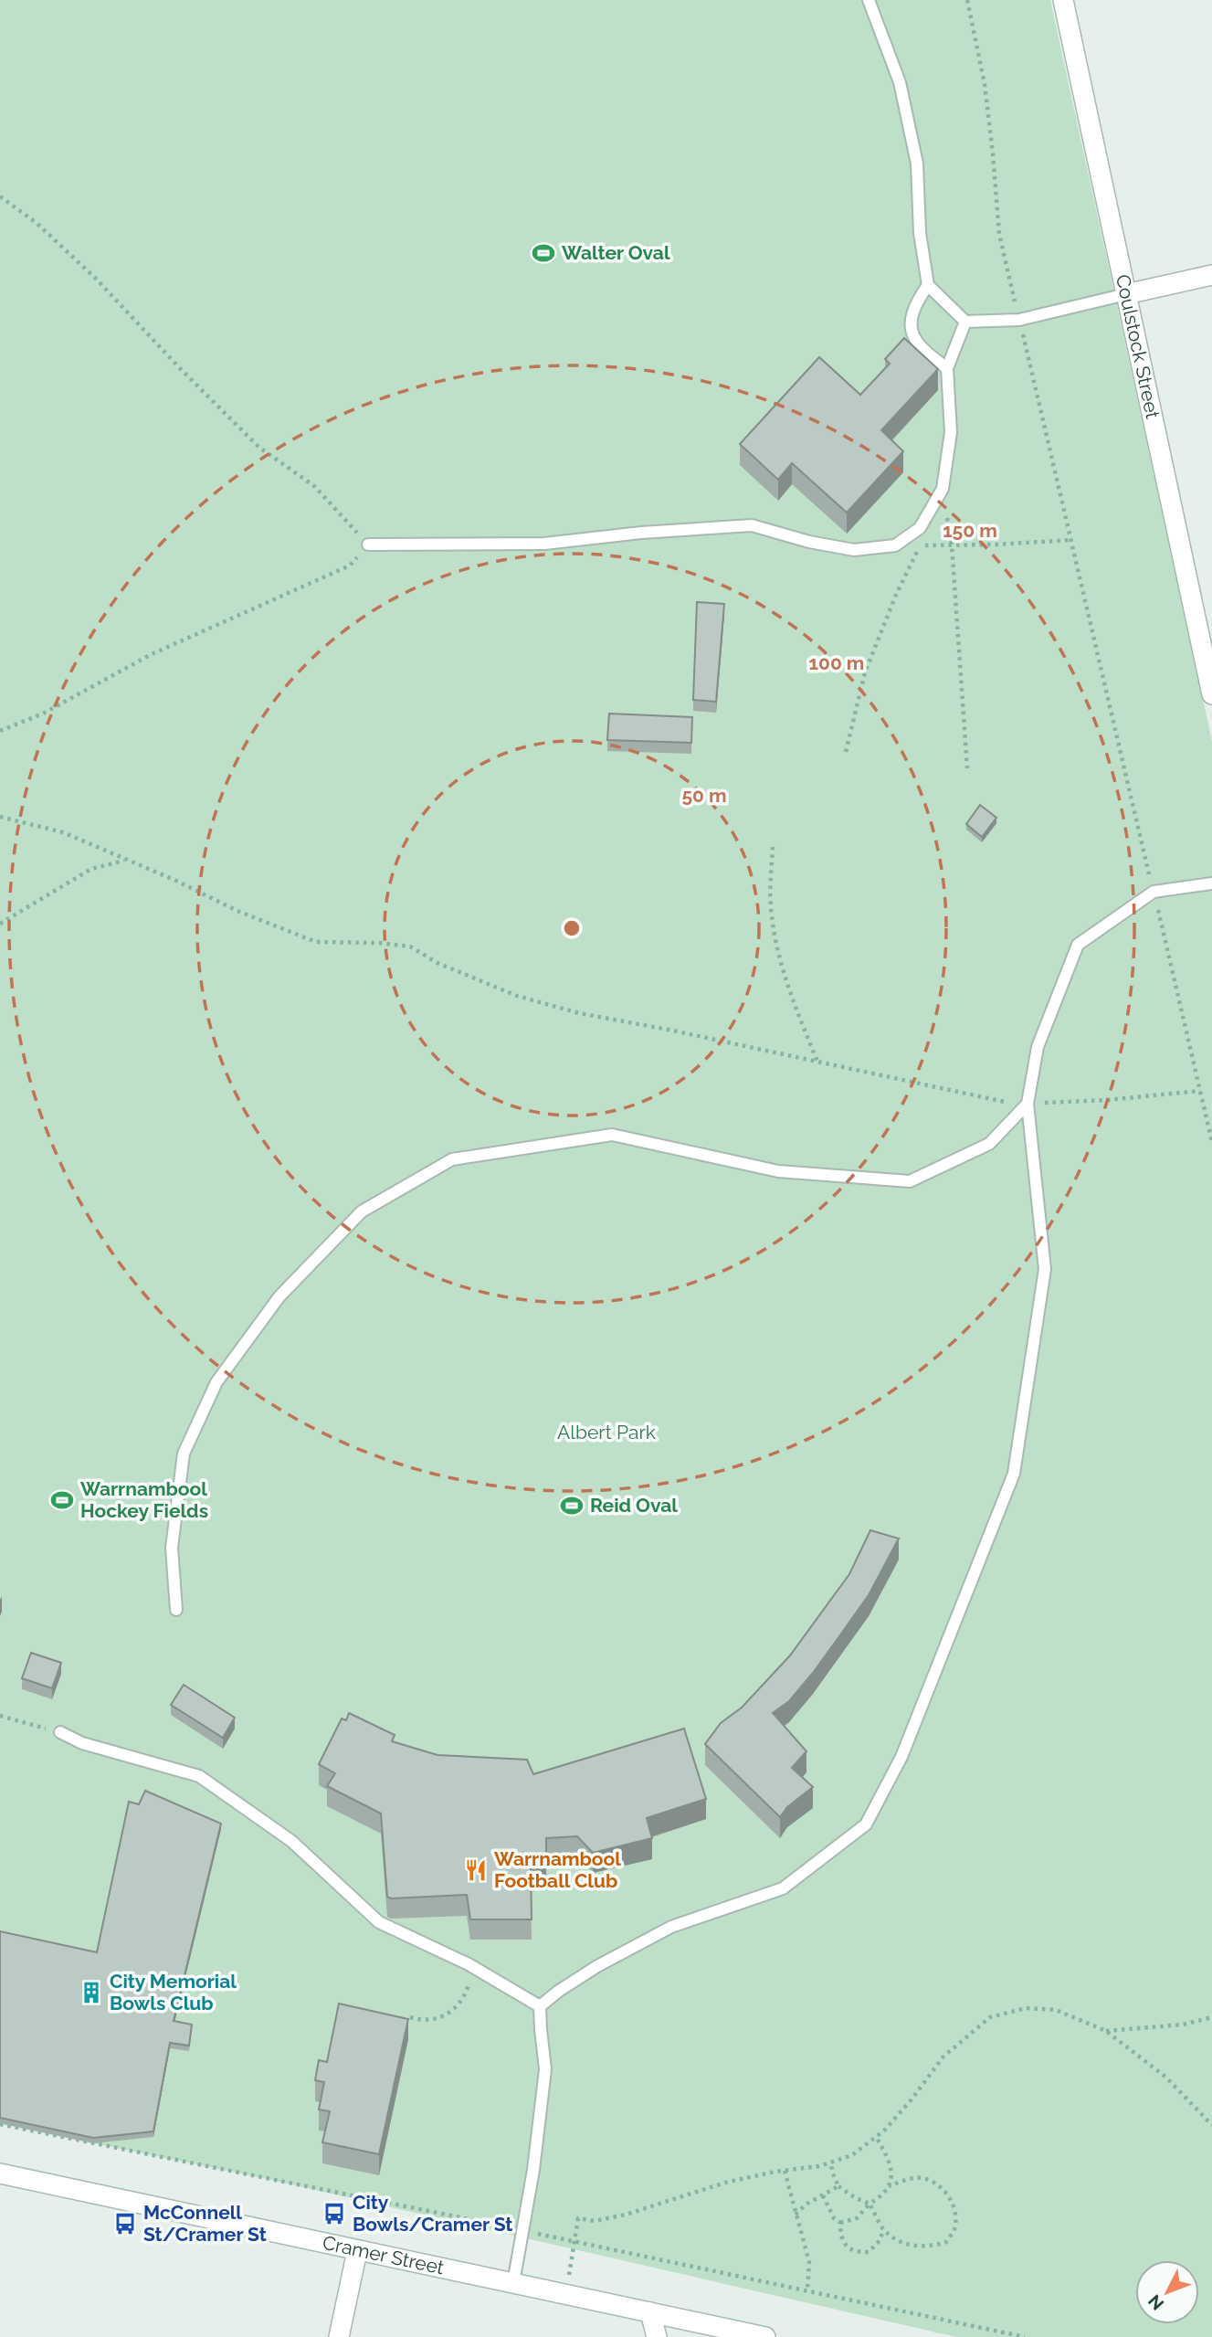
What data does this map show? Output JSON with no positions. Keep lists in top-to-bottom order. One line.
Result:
{"streets":{"street":["Coulstock Street","Cramer Street"]},"parks":["Albert Park"],"places":{"sports":["Walter Oval","Warrnambool Hockey Fields","Reid Oval"],"restaurant":["Warrnambool Football Club"],"building":["City Memorial Bowls Club"],"bus stop":["City Bowls/Cramer St","McConnell St/Cramer St"]},"north":"bottom left","rings":["150 m","100 m","50 m"]}
